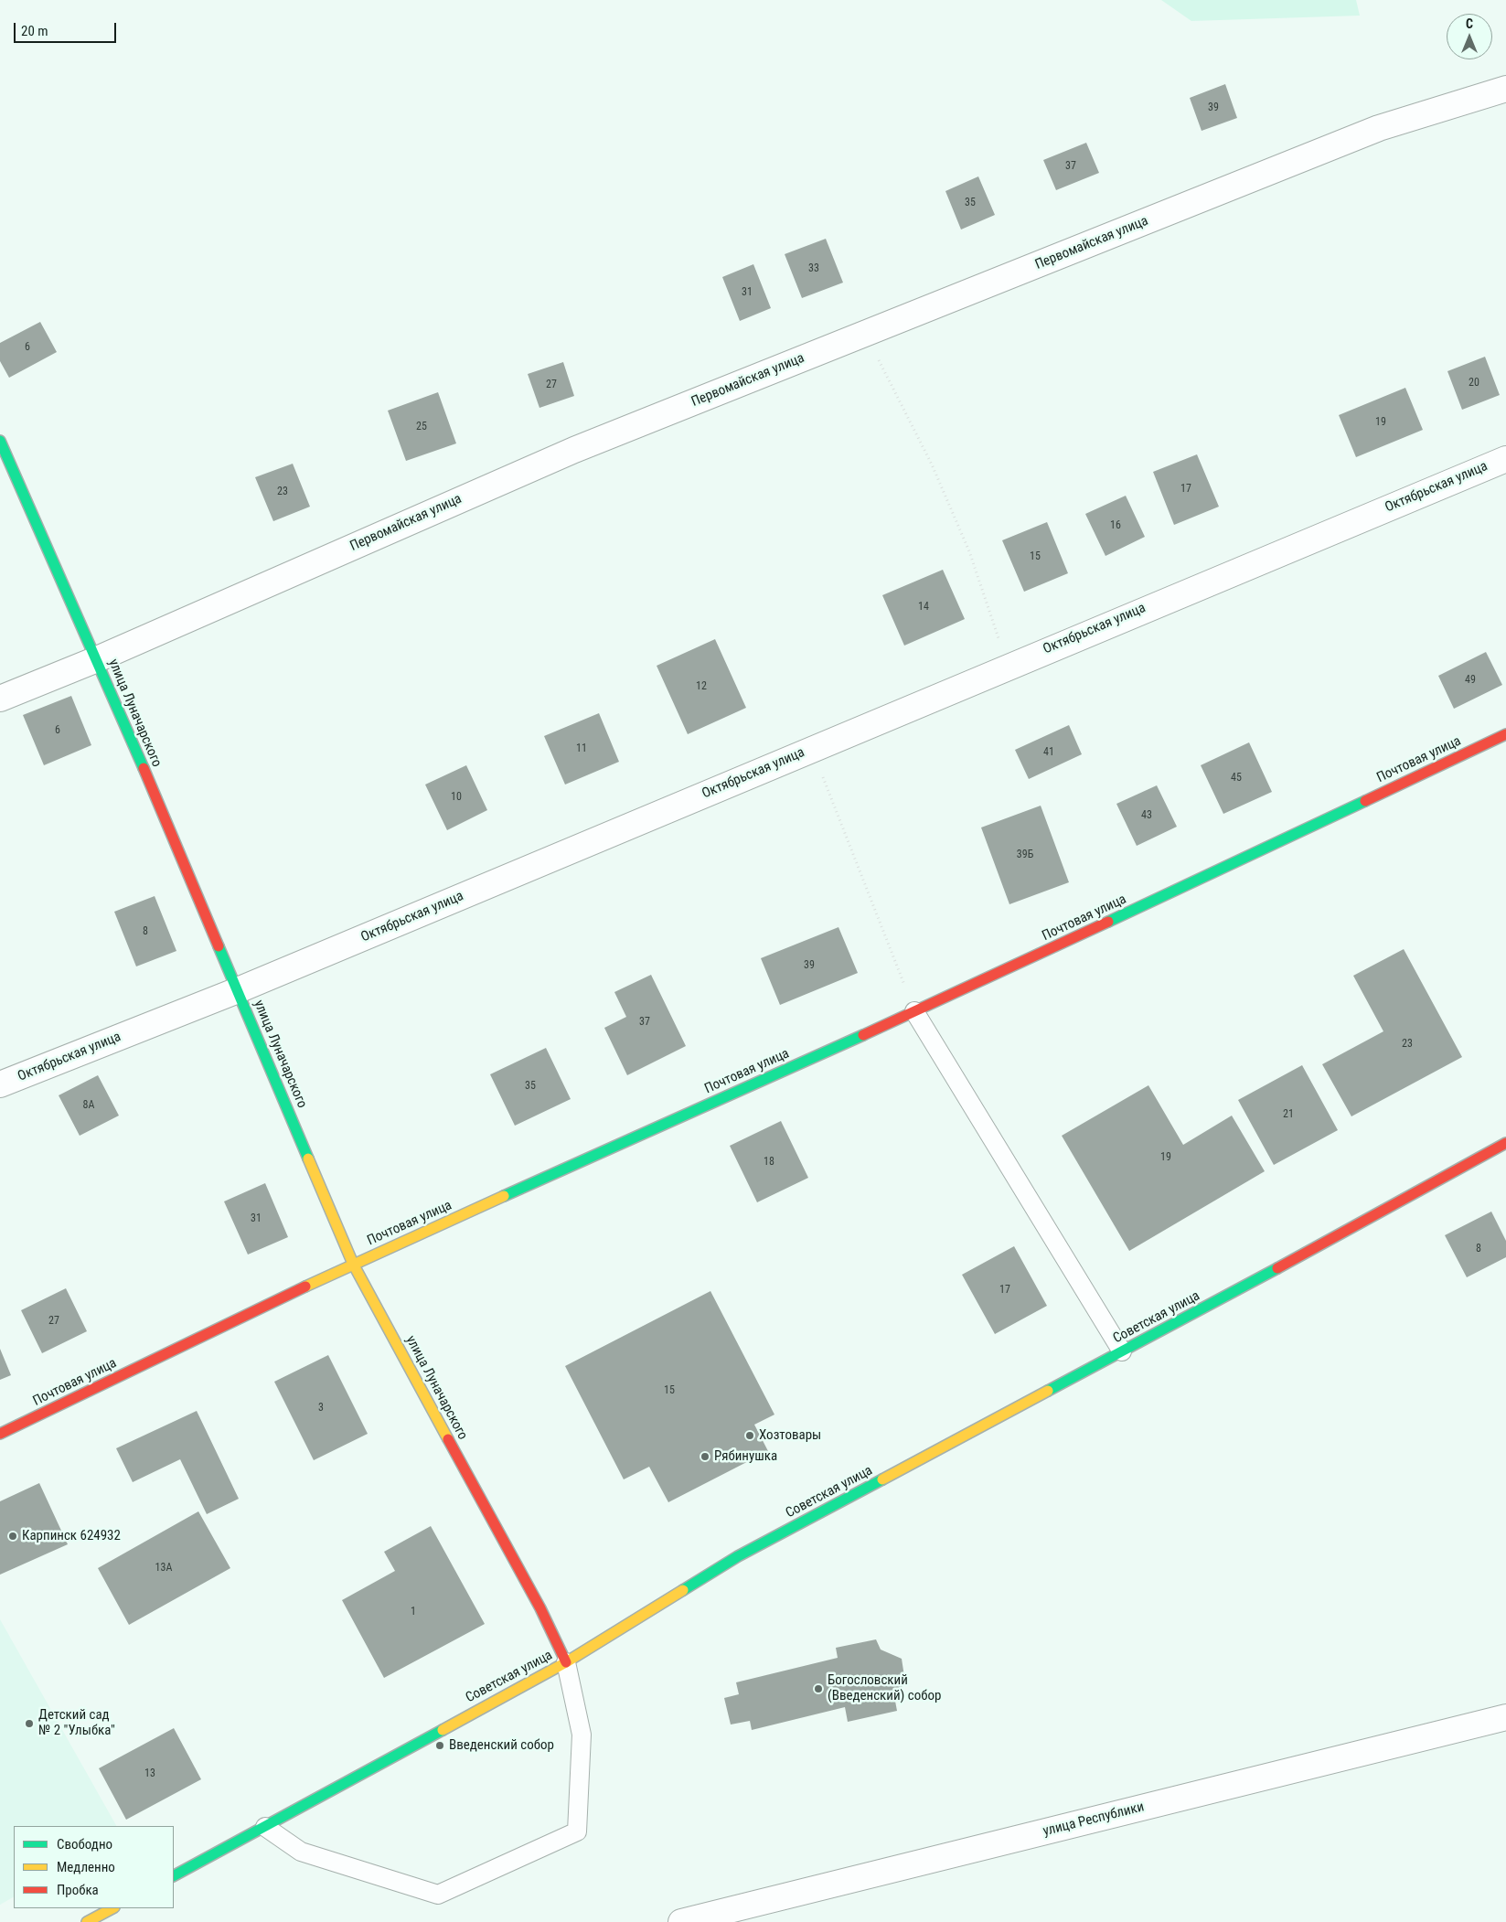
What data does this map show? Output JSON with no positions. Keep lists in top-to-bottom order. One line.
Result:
{"streets":{"street":["Первомайская улица","Октябрьская улица","улица Луначарского","Почтовая улица","Советская улица","улица Республики"]},"crossings":[["Первомайская улица","улица Луначарского"],["Октябрьская улица","улица Луначарского"],["улица Луначарского","Почтовая улица"],["улица Луначарского","Советская улица"]],"places":["Хозтовары","Рябинушка","Карпинск 624932","Богословский (Введенский) собор","Детский сад № 2 \"Улыбка\"","Введенский собор"],"house_numbers":["39","37","35","33","31","6","20","27","19","25","17","23","16","15","14","49","12","6","11","41","45","10","43","39Б","8","39","37","23","35","8А","21","19","18","31","8","17","27","15","3","13А","1","13"],"legend":["Свободно","Медленно","Пробка"],"scale_bar":"20 m","north":"top"}
